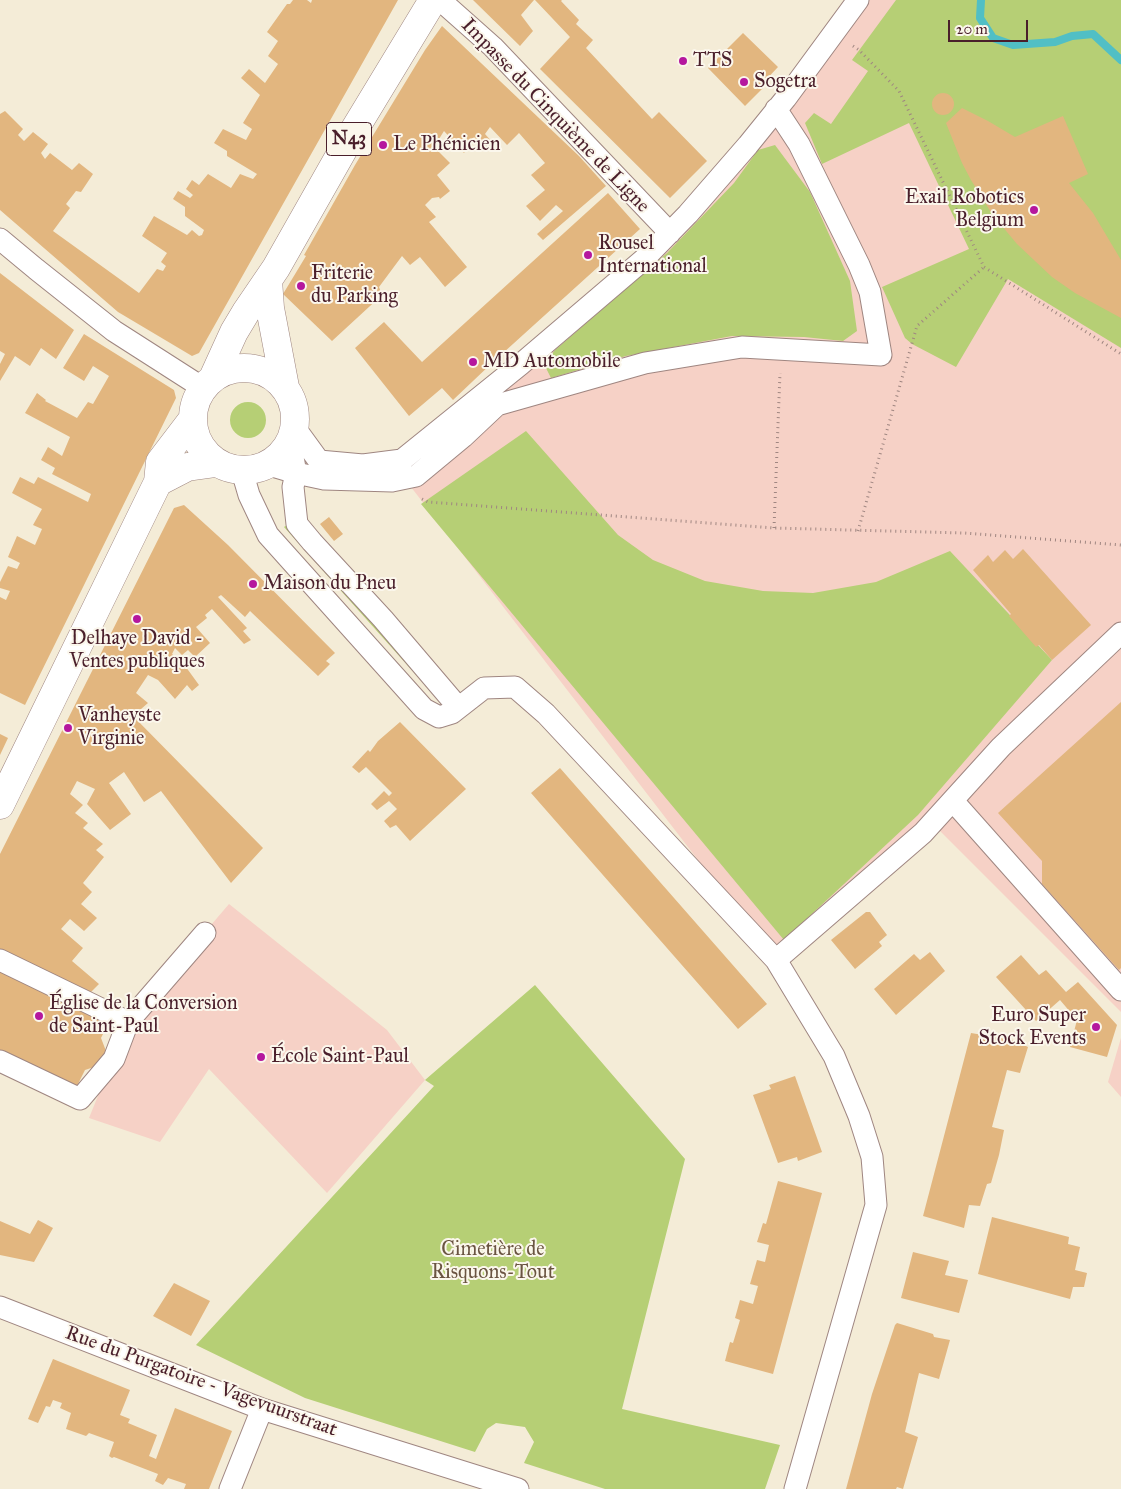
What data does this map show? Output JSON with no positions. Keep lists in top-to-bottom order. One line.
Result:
{"streets":{"main road":["N43"],"street":["Impasse du Cinquième de Ligne","Rue du Purgatoire - Vagevuurstraat"]},"parks":["Cimetière de Risquons-Tout"],"places":["TTS","Sogetra","Le Phénicien","Exail Robotics Belgium","Rousel International","Friterie du Parking","MD Automobile","Maison du Pneu","Delhaye David - Ventes publiques","Vanheyste Virginie","Église de la Conversion de Saint-Paul","Euro Super Stock Events","École Saint-Paul"],"scale_bar":"20 m"}
